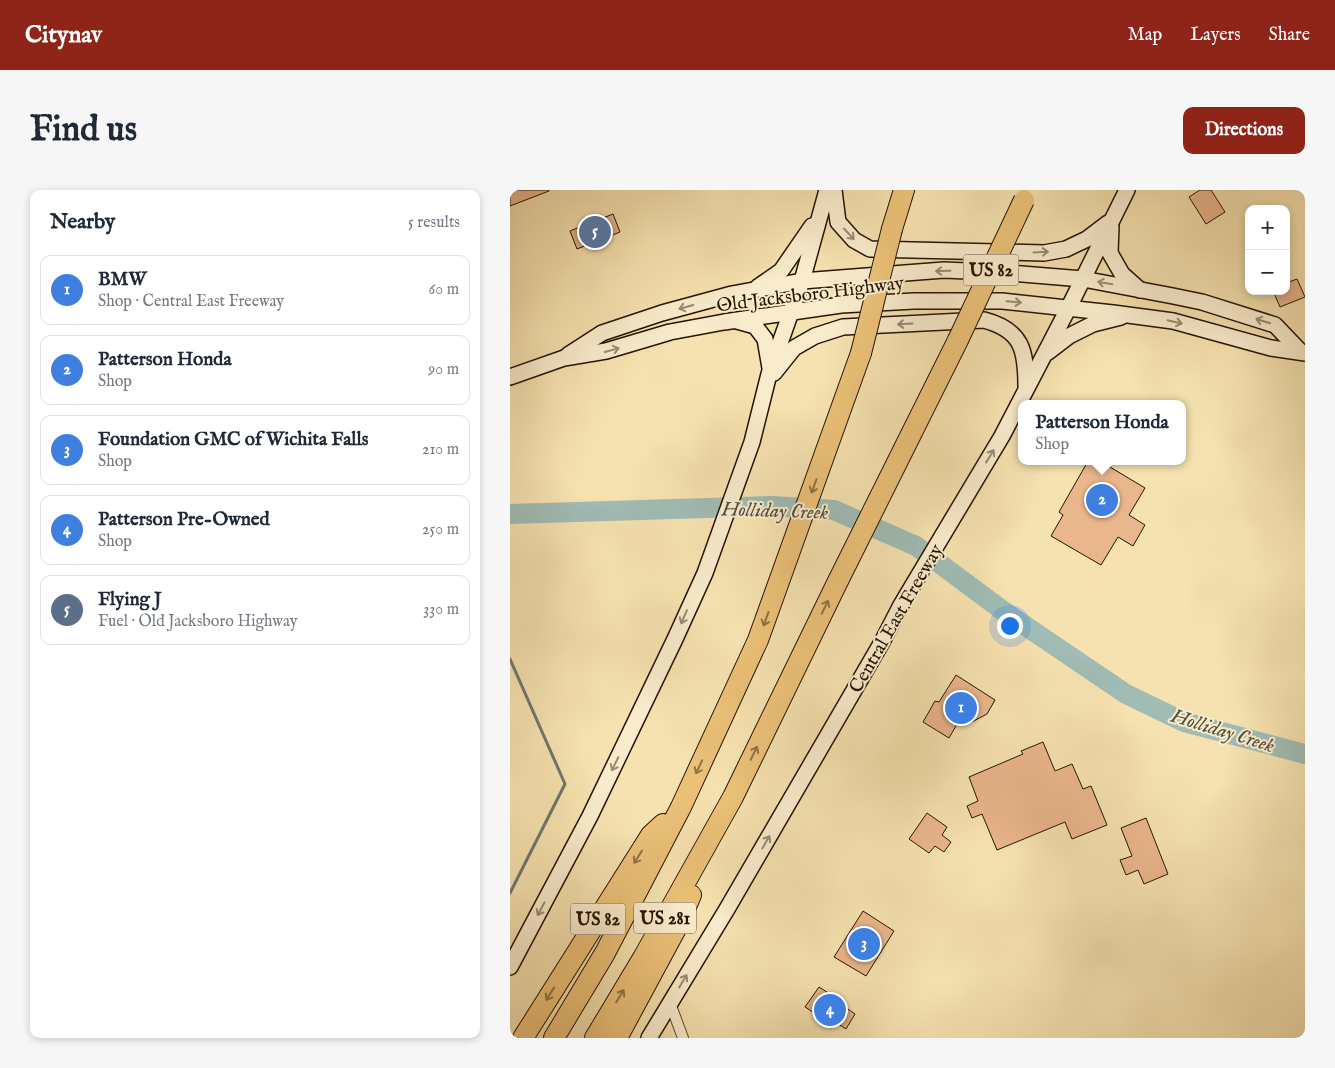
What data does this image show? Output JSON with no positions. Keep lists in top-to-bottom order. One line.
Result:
{"streets":{"highway":["US 82","US 281"],"main road":["Old Jacksboro Highway","Central East Freeway"]},"crossings":[["US 82","US 281"],["Old Jacksboro Highway","Central East Freeway"]],"one_way":["Central East Freeway"],"water":["Holliday Creek"],"page":{"header":"Citynav","nav":["Map","Layers","Share"],"buttons":"Directions","title":"Find us","heading":["Nearby","5 results"],"map_buttons":["+","−"],"pins":["5","2","1","3","4"],"list":[{"mark":"1","name":"BMW","note":"Shop · Central East Freeway","value":"60 m"},{"mark":"2","name":"Patterson Honda","note":"Shop","value":"90 m"},{"mark":"3","name":"Foundation GMC of Wichita Falls","note":"Shop","value":"210 m"},{"mark":"4","name":"Patterson Pre-Owned","note":"Shop","value":"250 m"},{"mark":"5","name":"Flying J","note":"Fuel · Old Jacksboro Highway","value":"330 m"}],"popup":["Patterson Honda","Shop"]}}
